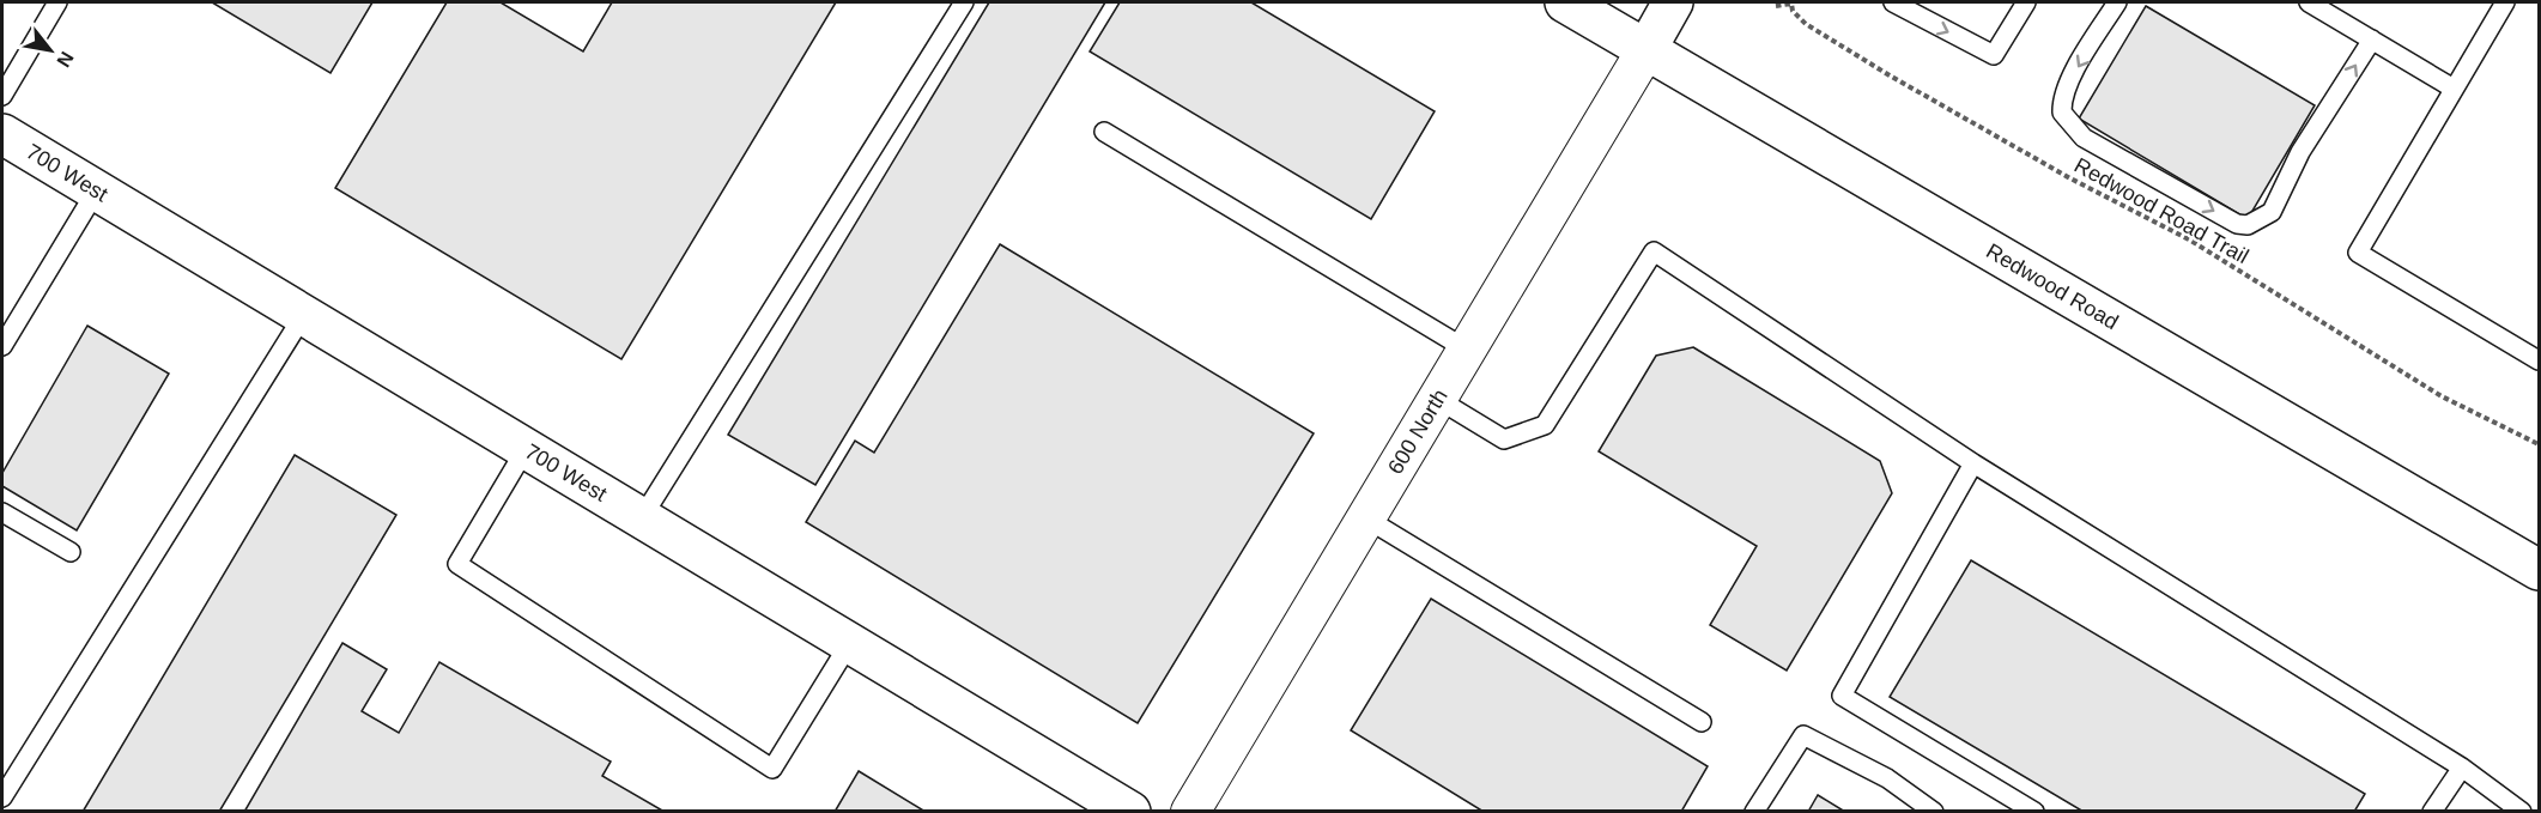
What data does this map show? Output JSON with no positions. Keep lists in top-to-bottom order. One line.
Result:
{"streets":{"street":["700 West","Redwood Road","600 North"],"path":["Redwood Road Trail"]},"crossings":[["Redwood Road","600 North"]],"north":"bottom right"}
